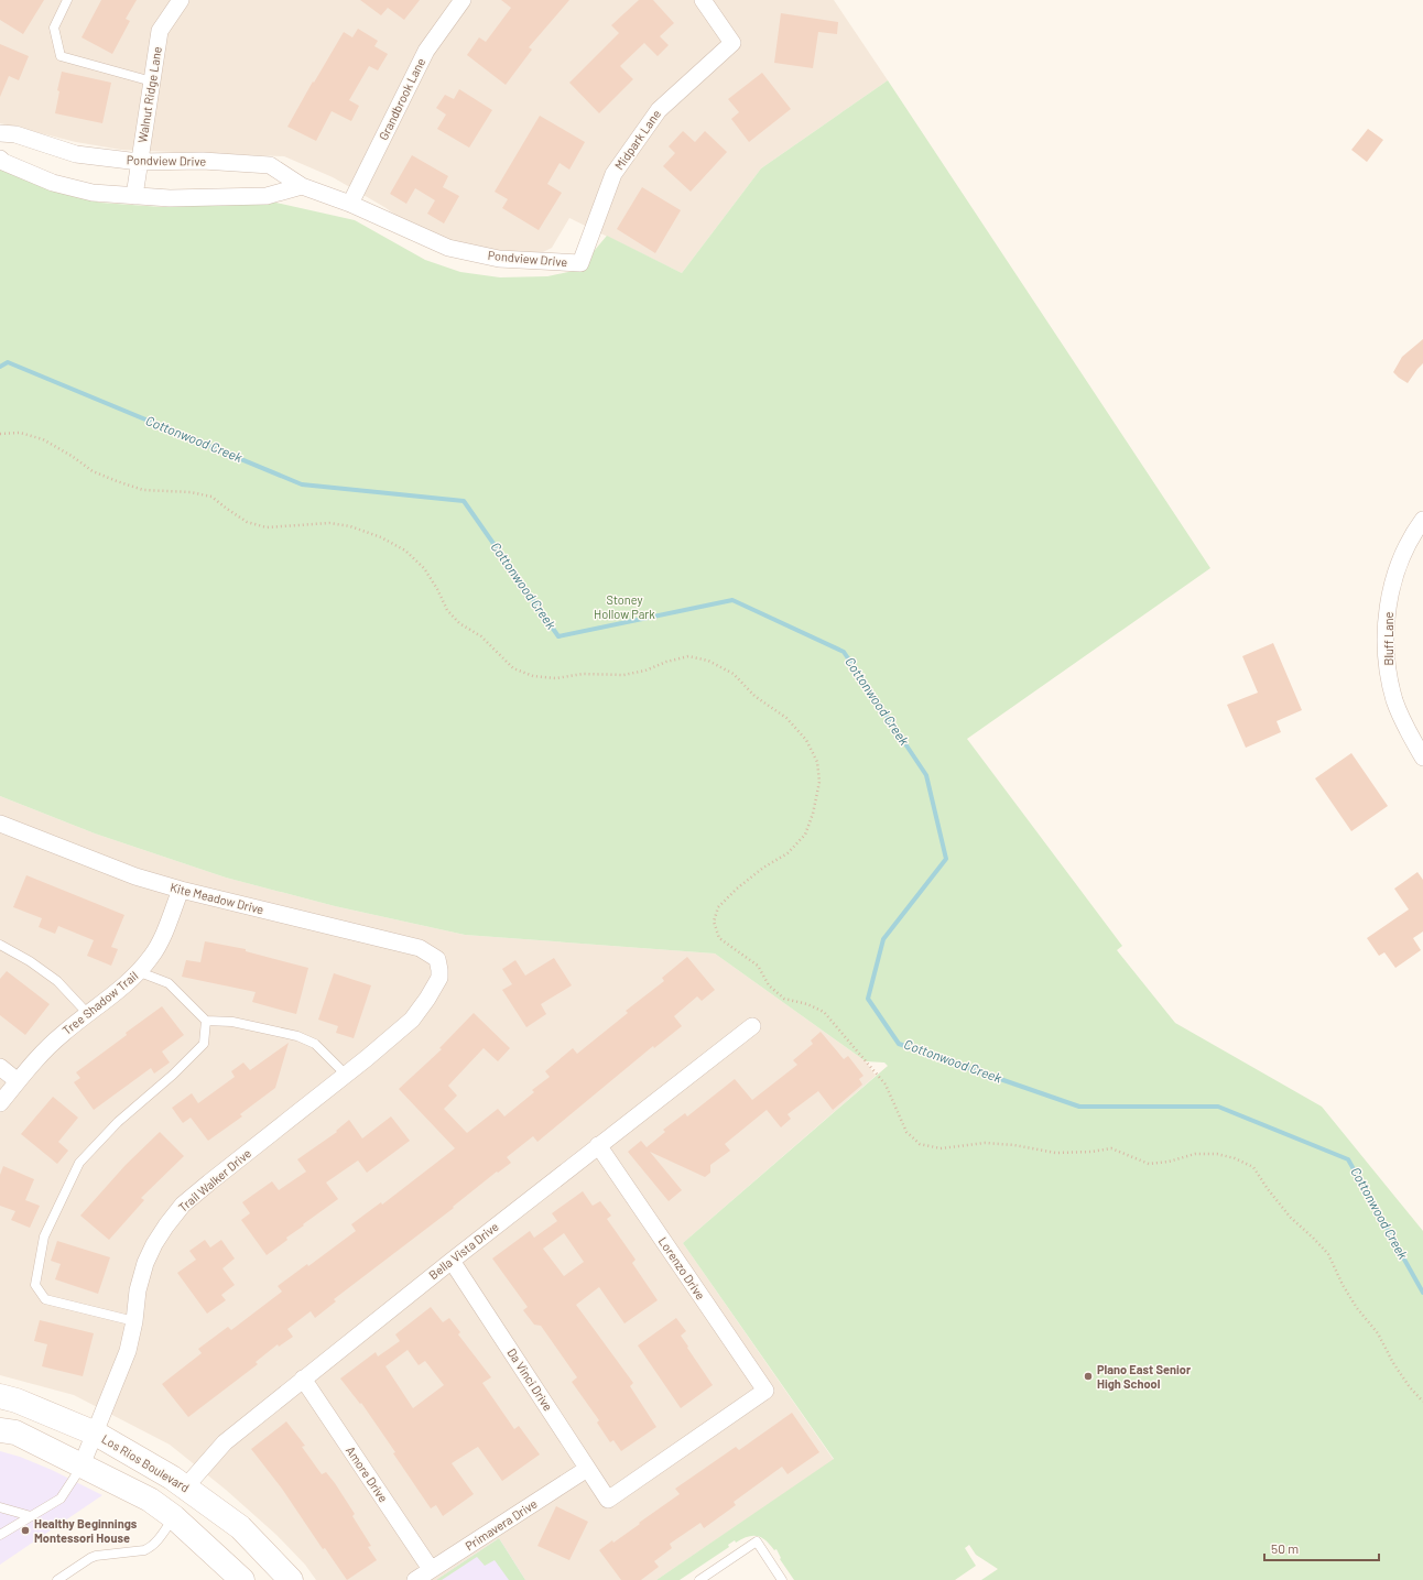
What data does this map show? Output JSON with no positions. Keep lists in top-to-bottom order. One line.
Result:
{"streets":{"main road":["Los Rios Boulevard"],"street":["Walnut Ridge Lane","Grandbrook Lane","Midpark Lane","Pondview Drive","Bluff Lane","Kite Meadow Drive","Tree Shadow Trail","Trail Walker Drive","Bella Vista Drive","Lorenzo Drive","Da Vinci Drive","Amore Drive","Primavera Drive"]},"crossings":[["Walnut Ridge Lane","Pondview Drive"],["Grandbrook Lane","Pondview Drive"],["Midpark Lane","Pondview Drive"],["Kite Meadow Drive","Tree Shadow Trail"],["Kite Meadow Drive","Trail Walker Drive"],["Trail Walker Drive","Los Rios Boulevard"],["Bella Vista Drive","Lorenzo Drive"],["Bella Vista Drive","Da Vinci Drive"],["Bella Vista Drive","Los Rios Boulevard"],["Bella Vista Drive","Amore Drive"],["Lorenzo Drive","Da Vinci Drive"],["Da Vinci Drive","Primavera Drive"],["Amore Drive","Primavera Drive"]],"water":["Cottonwood Creek"],"parks":["Stoney Hollow Park"],"places":["Plano East Senior High School","Healthy Beginnings Montessori House"],"scale_bar":"50 m"}
